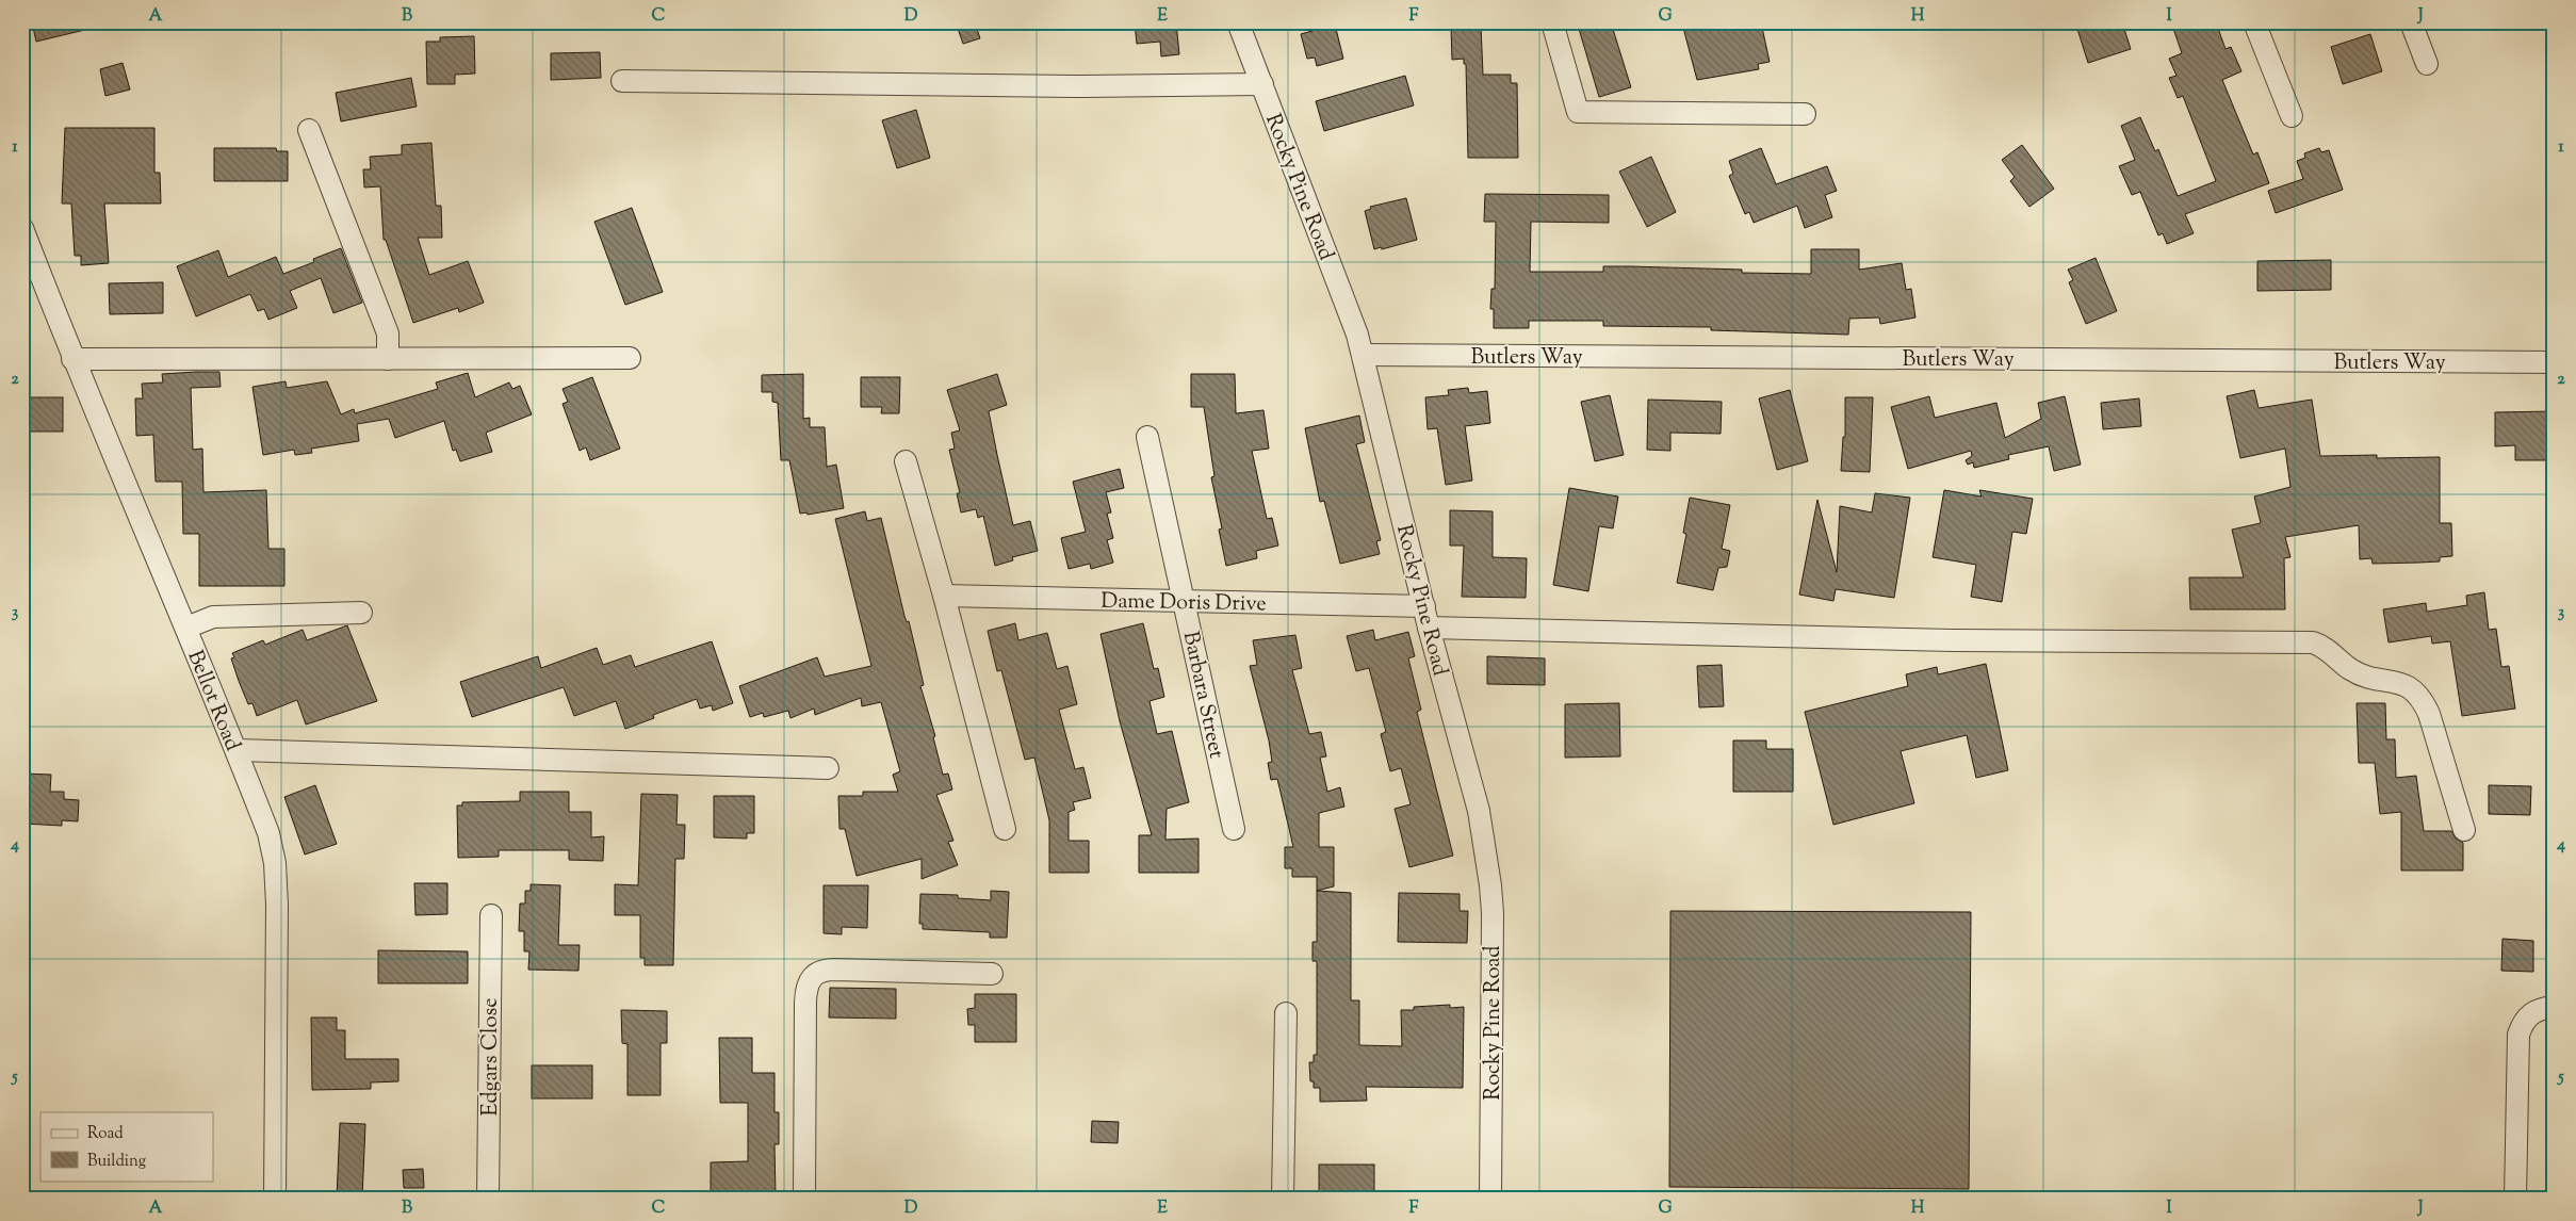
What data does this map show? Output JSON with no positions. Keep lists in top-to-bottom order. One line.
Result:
{"streets":{"street":["Rocky Pine Road","Butlers Way","Dame Doris Drive","Barbara Street","Bellot Road","Edgars Close"]},"crossings":[["Rocky Pine Road","Butlers Way"],["Rocky Pine Road","Dame Doris Drive"],["Dame Doris Drive","Barbara Street"]],"legend":["Road","Building"],"grid":{"columns":["A","B","C","D","E","F","G","H","I","J"],"rows":["1","2","3","4","5"]}}
